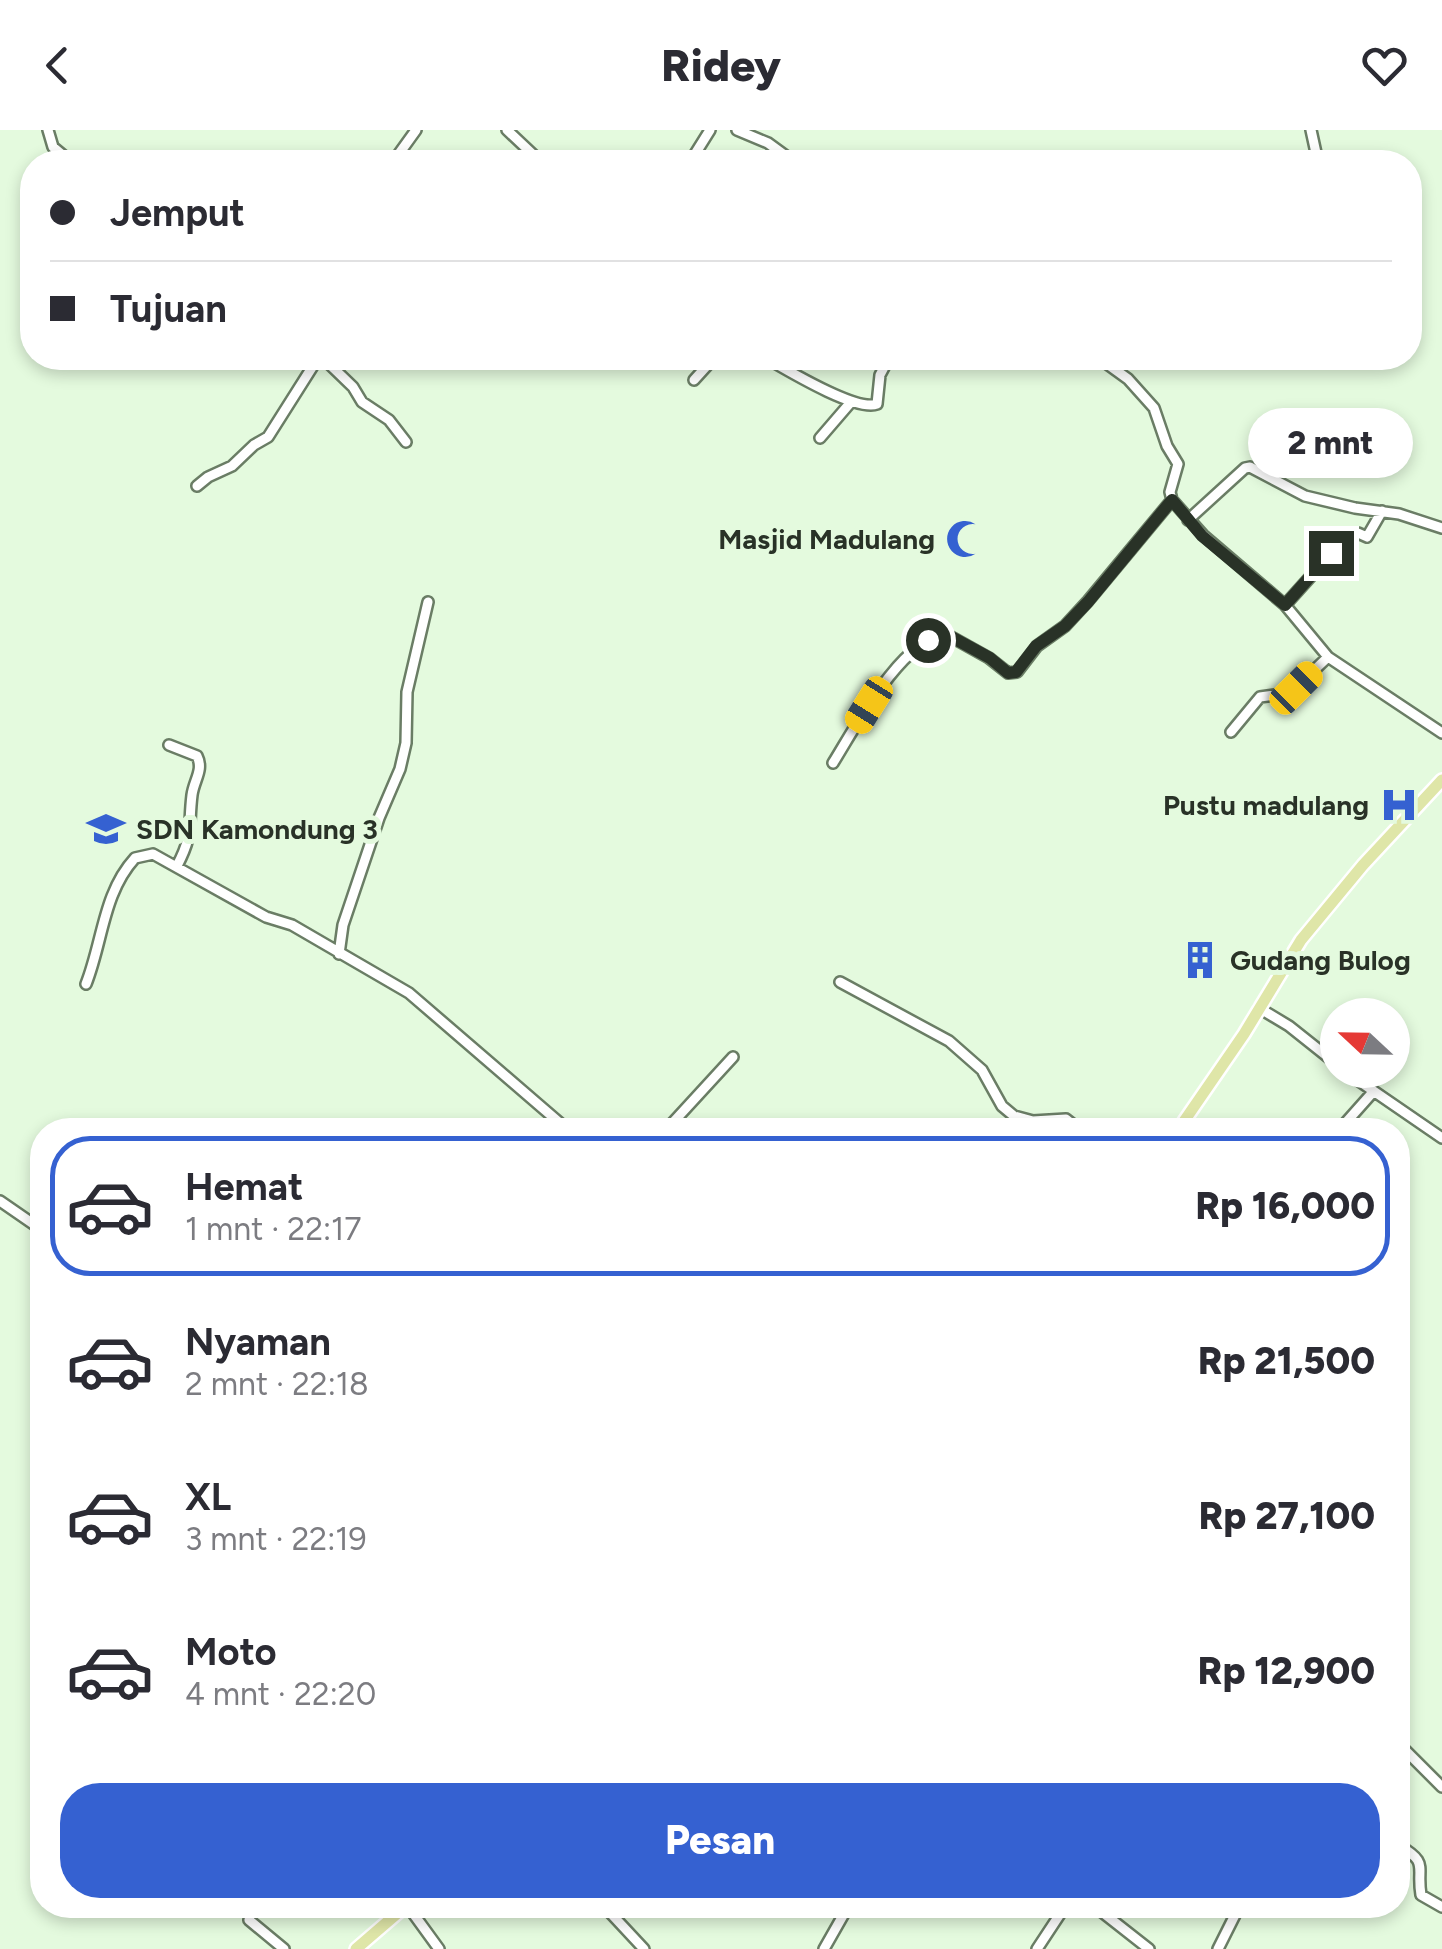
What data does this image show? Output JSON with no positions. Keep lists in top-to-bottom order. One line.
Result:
{"places":{"mosque":["Masjid Madulang"],"hospital":["Pustu madulang"],"school or university":["SDN Kamondung 3"],"building":["Gudang Bulog"]},"north":"left","page":{"header":"Ridey","banner":["Jemput","Tujuan"],"bubble":"2 mnt","list":[{"name":"Hemat","note":"1 mnt · 22:17","value":"Rp 16,000"},{"name":"Nyaman","note":"2 mnt · 22:18","value":"Rp 21,500"},{"name":"XL","note":"3 mnt · 22:19","value":"Rp 27,100"},{"name":"Moto","note":"4 mnt · 22:20","value":"Rp 12,900"}],"buttons":"Pesan"}}
